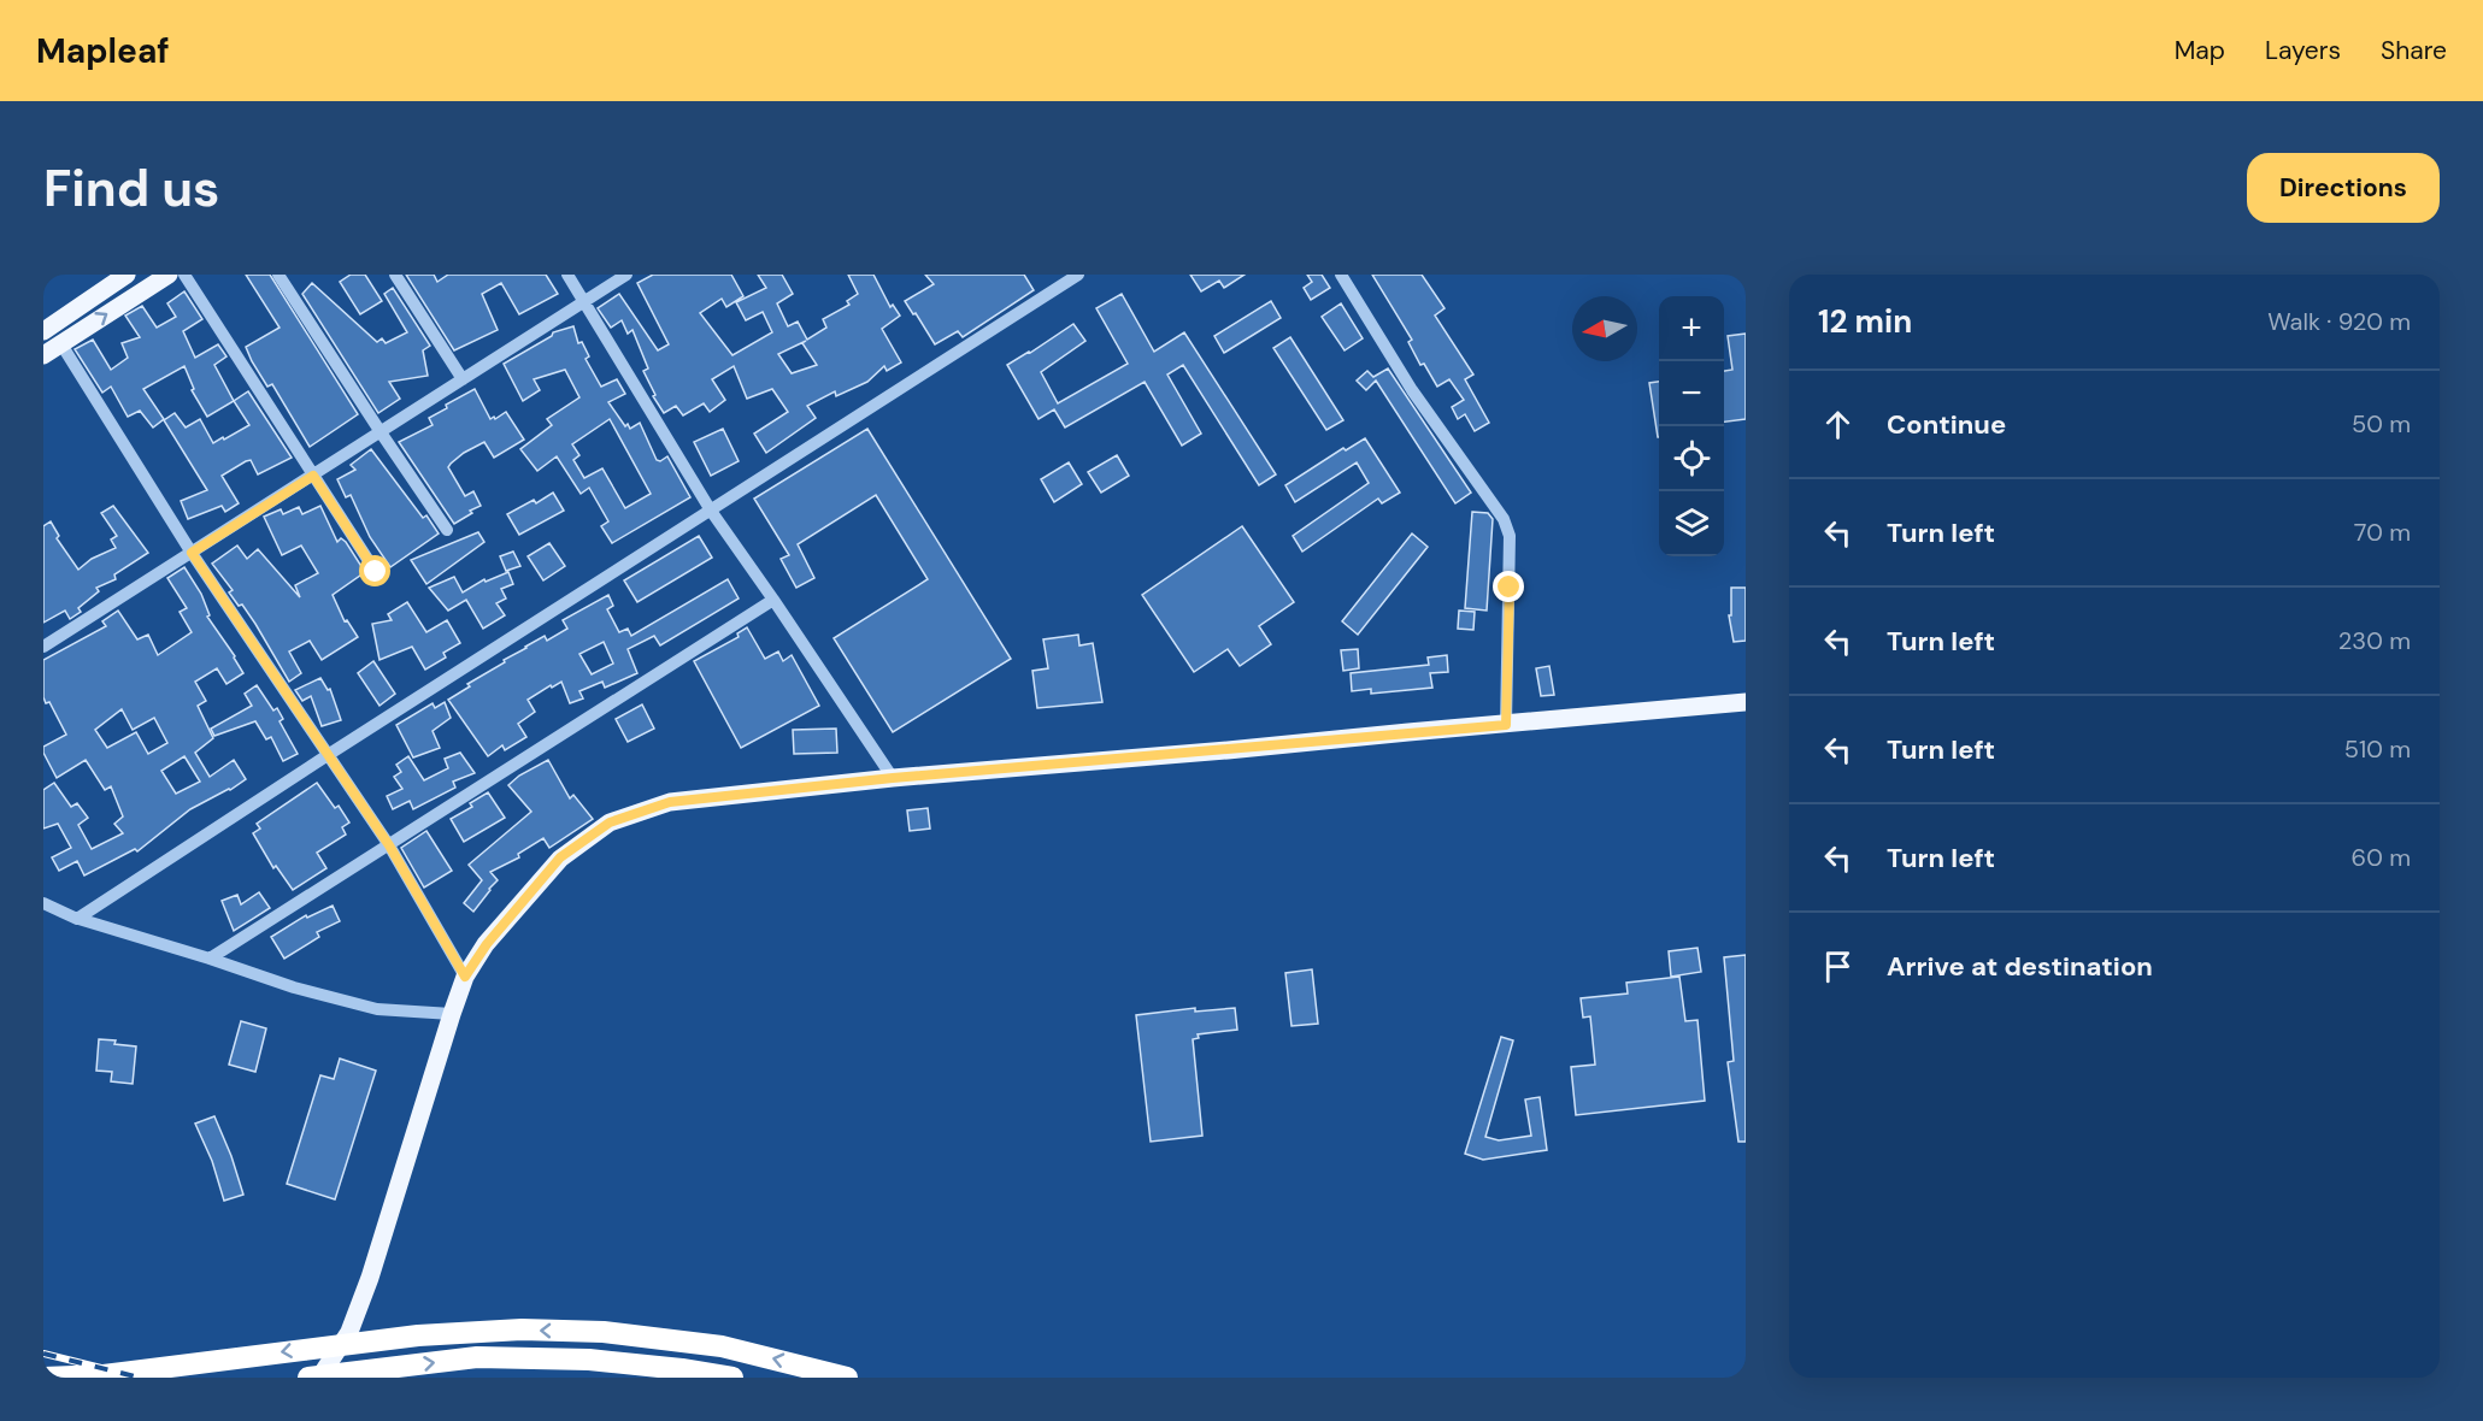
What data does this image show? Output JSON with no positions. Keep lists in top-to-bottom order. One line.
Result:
{"north":"left","page":{"header":"Mapleaf","nav":["Map","Layers","Share"],"buttons":"Directions","title":"Find us","heading":["12 min","Walk · 920 m"],"map_buttons":["+","−"],"list":[["Continue","50 m"],["Turn left","70 m"],["Turn left","230 m"],["Turn left","510 m"],["Turn left","60 m"],"Arrive at destination"]}}
